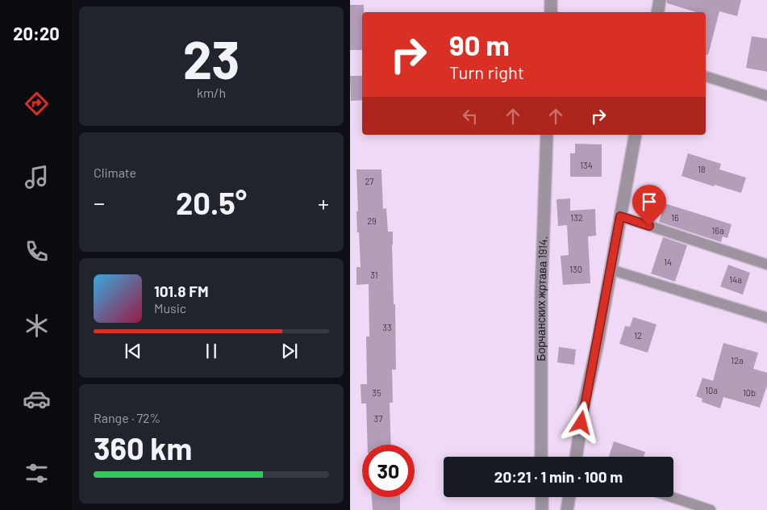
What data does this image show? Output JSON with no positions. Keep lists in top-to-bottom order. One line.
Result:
{"streets":{"street":["Борчанских жртава 1914."]},"house_numbers":["134","18","27","132","16","29","16a","14","130","31","14a","33","12","12a","10a","35","10b","37"],"page":{"tabs":"20:20","tile":[["23","km/h"],"Climate",["Range · 72%","360 km"]],"turn":["90 m","Turn right"],"heat":["−","20.5°","+"],"song":["101.8 FM","Music"],"limit":"30","trip":"20:21 · 1 min · 100 m"}}
